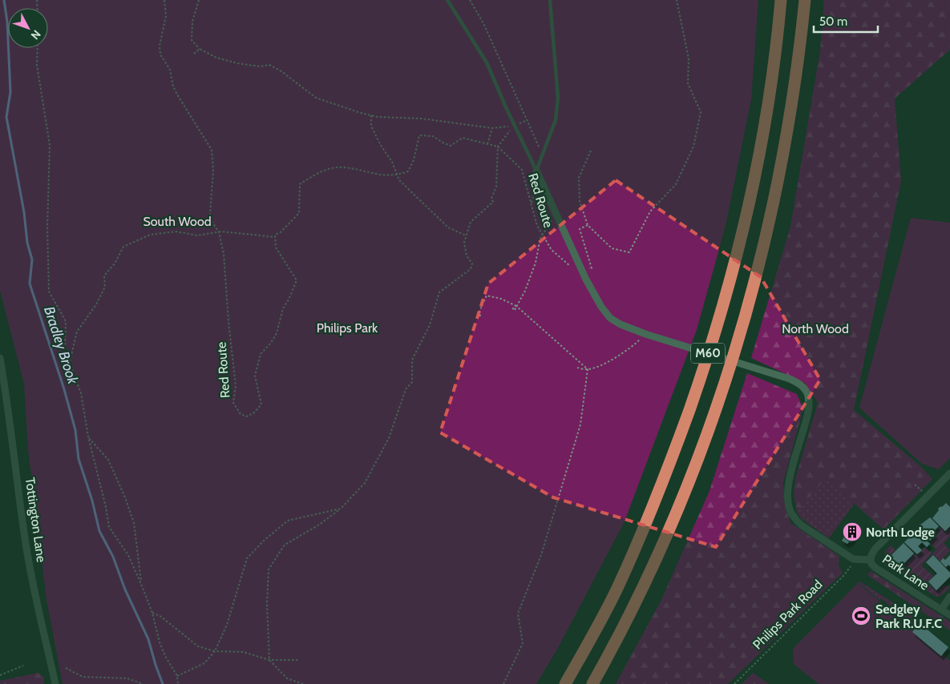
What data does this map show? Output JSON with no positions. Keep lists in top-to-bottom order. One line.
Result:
{"streets":{"highway":["M60"],"street":["Tottington Lane","Park Lane"],"path":["Red Route","Philips Park Road"]},"water":["Bradley Brook"],"parks":["South Wood","Philips Park","North Wood"],"places":{"building":["North Lodge"],"sports":["Sedgley Park R.U.F.C"]},"scale_bar":"50 m","north":"bottom right"}
